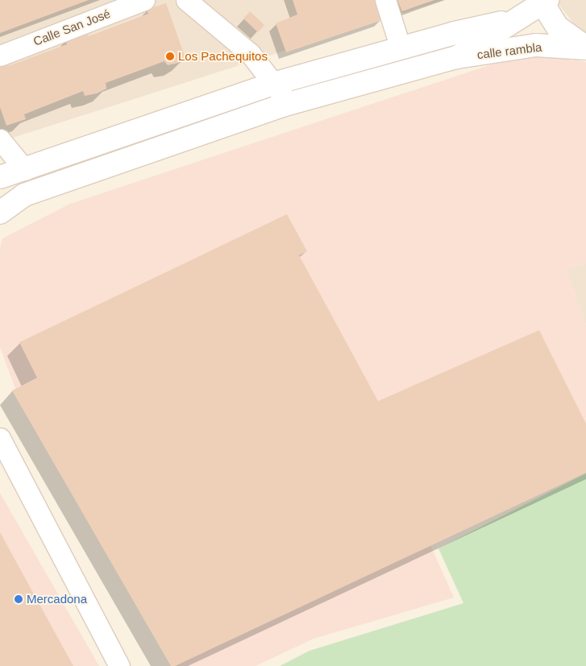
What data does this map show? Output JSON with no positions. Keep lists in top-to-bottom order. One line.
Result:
{"streets":{"main road":["calle rambla"],"street":["Calle San José"]},"places":["Los Pachequitos","Mercadona"]}
